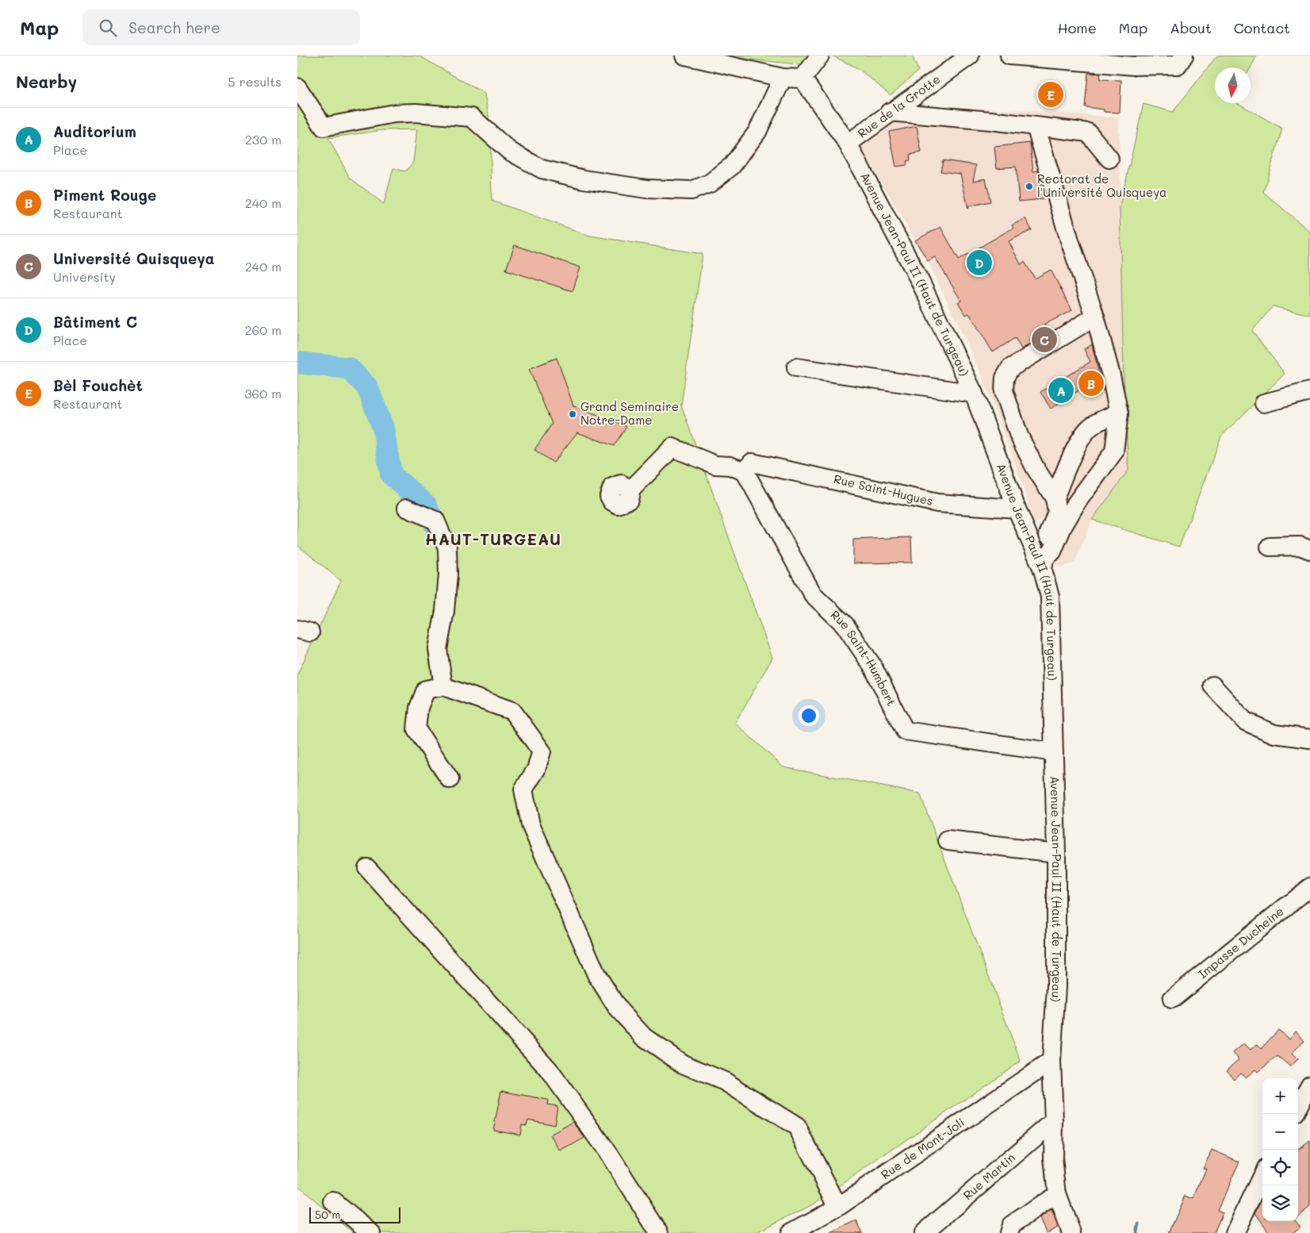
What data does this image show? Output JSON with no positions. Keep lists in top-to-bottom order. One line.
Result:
{"streets":{"street":["Rue de la Grotte","Avenue Jean-Paul II (Haut de Turgeau)","Rue Saint-Hugues","Rue Saint-Humbert","Impasse Ducheine","Rue de Mont-Joli","Rue Martin"]},"crossings":[["Rue de la Grotte","Avenue Jean-Paul II (Haut de Turgeau)"],["Avenue Jean-Paul II (Haut de Turgeau)","Rue Saint-Hugues"],["Avenue Jean-Paul II (Haut de Turgeau)","Rue Saint-Humbert"],["Avenue Jean-Paul II (Haut de Turgeau)","Rue de Mont-Joli"],["Avenue Jean-Paul II (Haut de Turgeau)","Rue Martin"],["Rue Saint-Hugues","Rue Saint-Humbert"]],"districts":["HAUT-TURGEAU"],"places":["Rectorat de l'Université Quisqueya","Grand Seminaire Notre-Dame"],"scale_bar":"50 m","north":"bottom","page":{"header":"Map","search":"Search here","nav":["Home","Map","About","Contact"],"heading":["Nearby","5 results"],"pins":["E","D","C","B","A"],"list":[{"mark":"A","name":"Auditorium","note":"Place","value":"230 m"},{"mark":"B","name":"Piment Rouge","note":"Restaurant","value":"240 m"},{"mark":"C","name":"Université Quisqueya","note":"University","value":"240 m"},{"mark":"D","name":"Bâtiment C","note":"Place","value":"260 m"},{"mark":"E","name":"Bèl Fouchèt","note":"Restaurant","value":"360 m"}],"map_buttons":["+","−"],"scale":"50 m"}}
